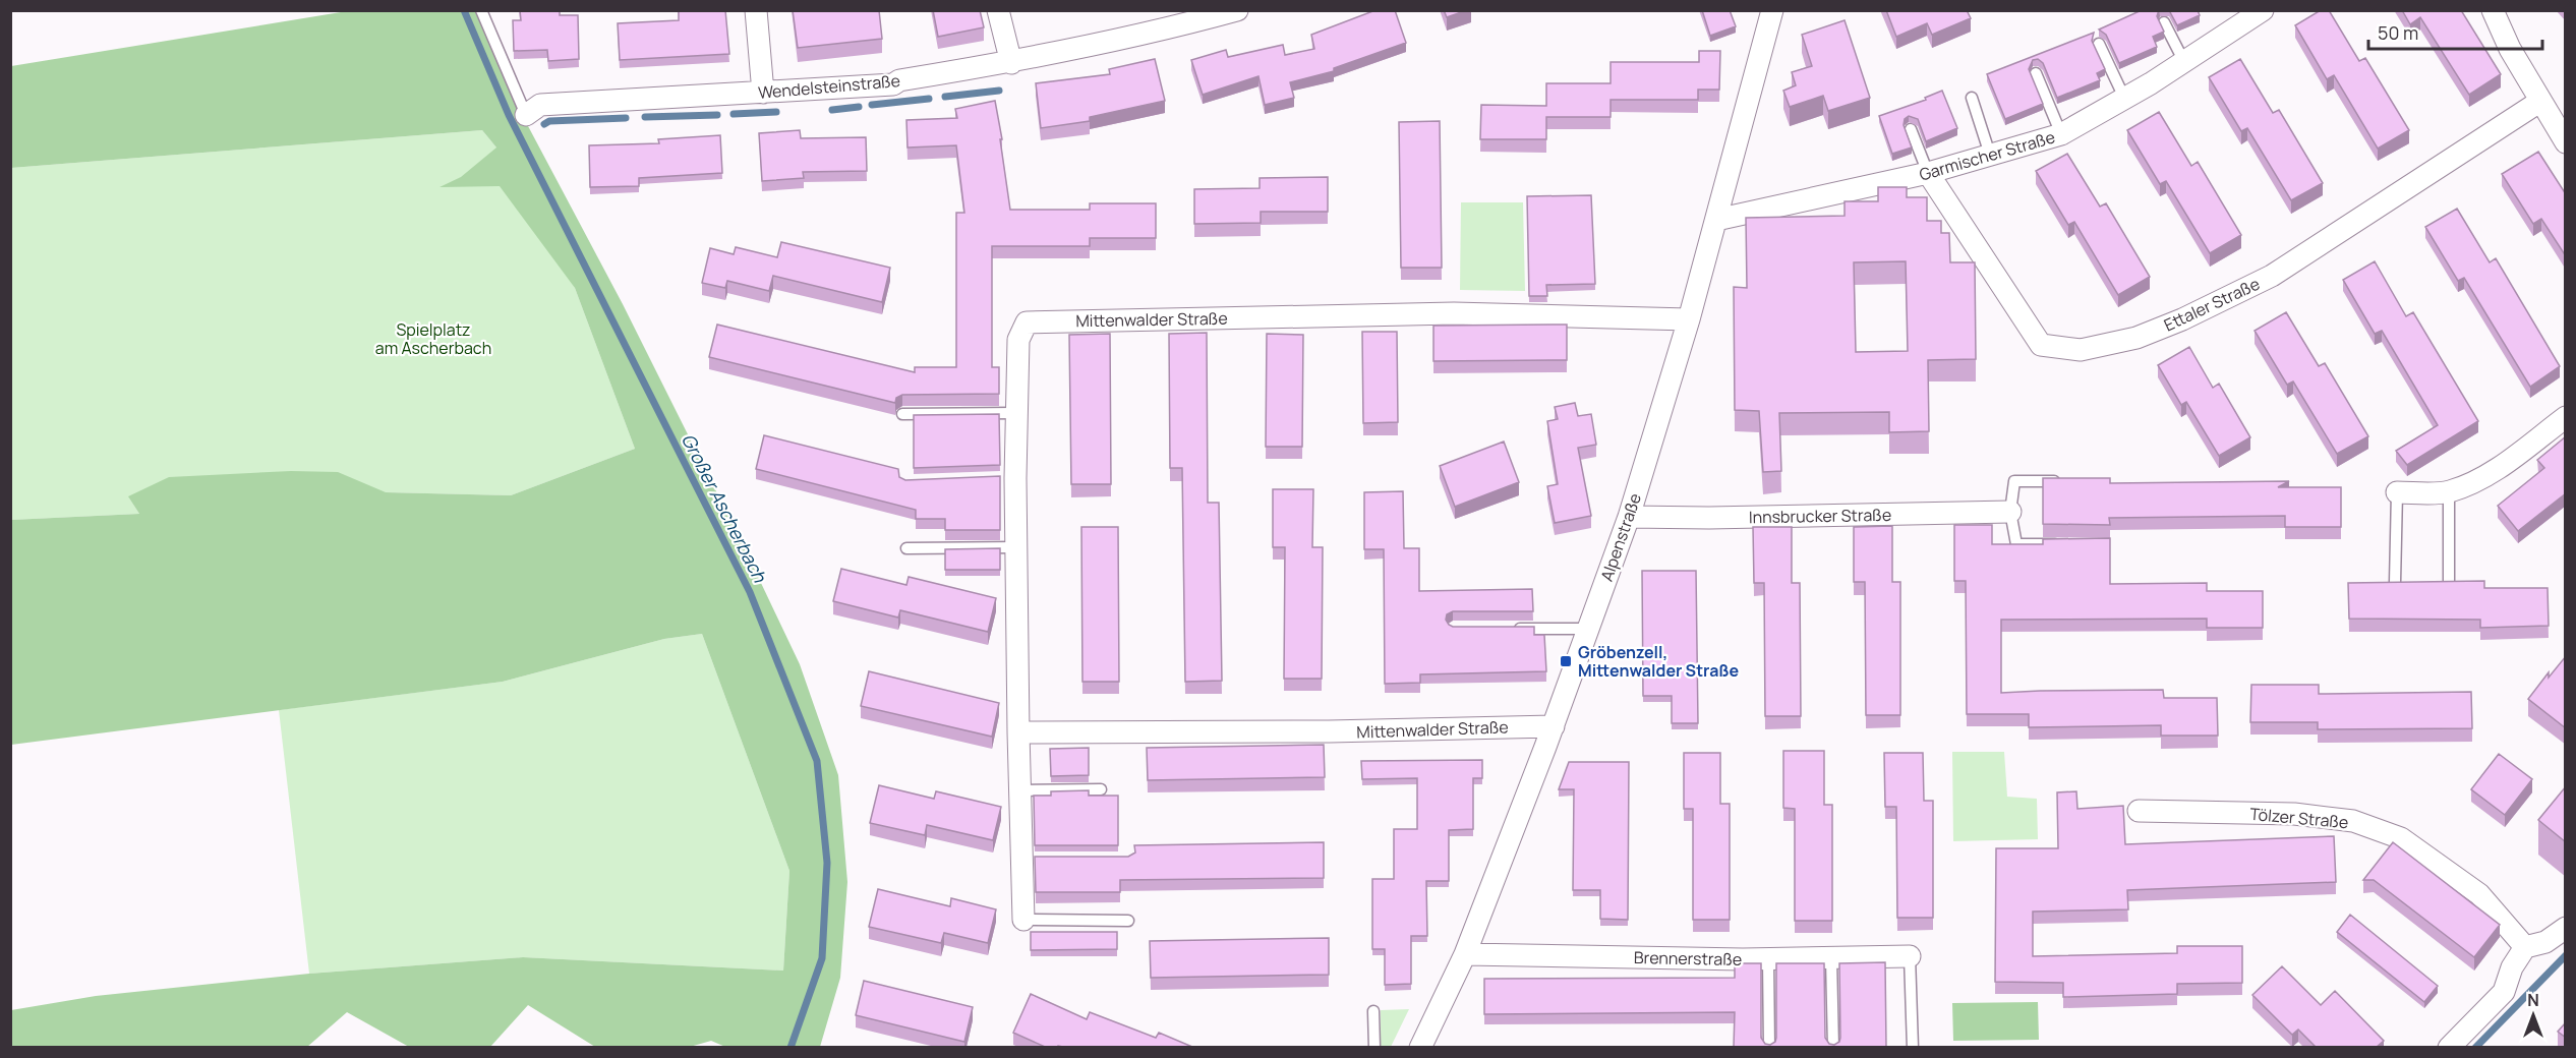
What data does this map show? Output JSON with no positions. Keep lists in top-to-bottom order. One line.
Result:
{"streets":{"street":["Wendelsteinstraße","Garmischer Straße","Ettaler Straße","Mittenwalder Straße","Innsbrucker Straße","Alpenstraße","Tölzer Straße","Brennerstraße"]},"crossings":[["Garmischer Straße","Ettaler Straße"],["Garmischer Straße","Alpenstraße"],["Mittenwalder Straße","Alpenstraße"],["Innsbrucker Straße","Alpenstraße"],["Alpenstraße","Brennerstraße"]],"water":["Großer Ascherbach"],"parks":["Spielplatz am Ascherbach"],"places":{"transit":["Gröbenzell, Mittenwalder Straße"]},"scale_bar":"50 m","north":"top"}
